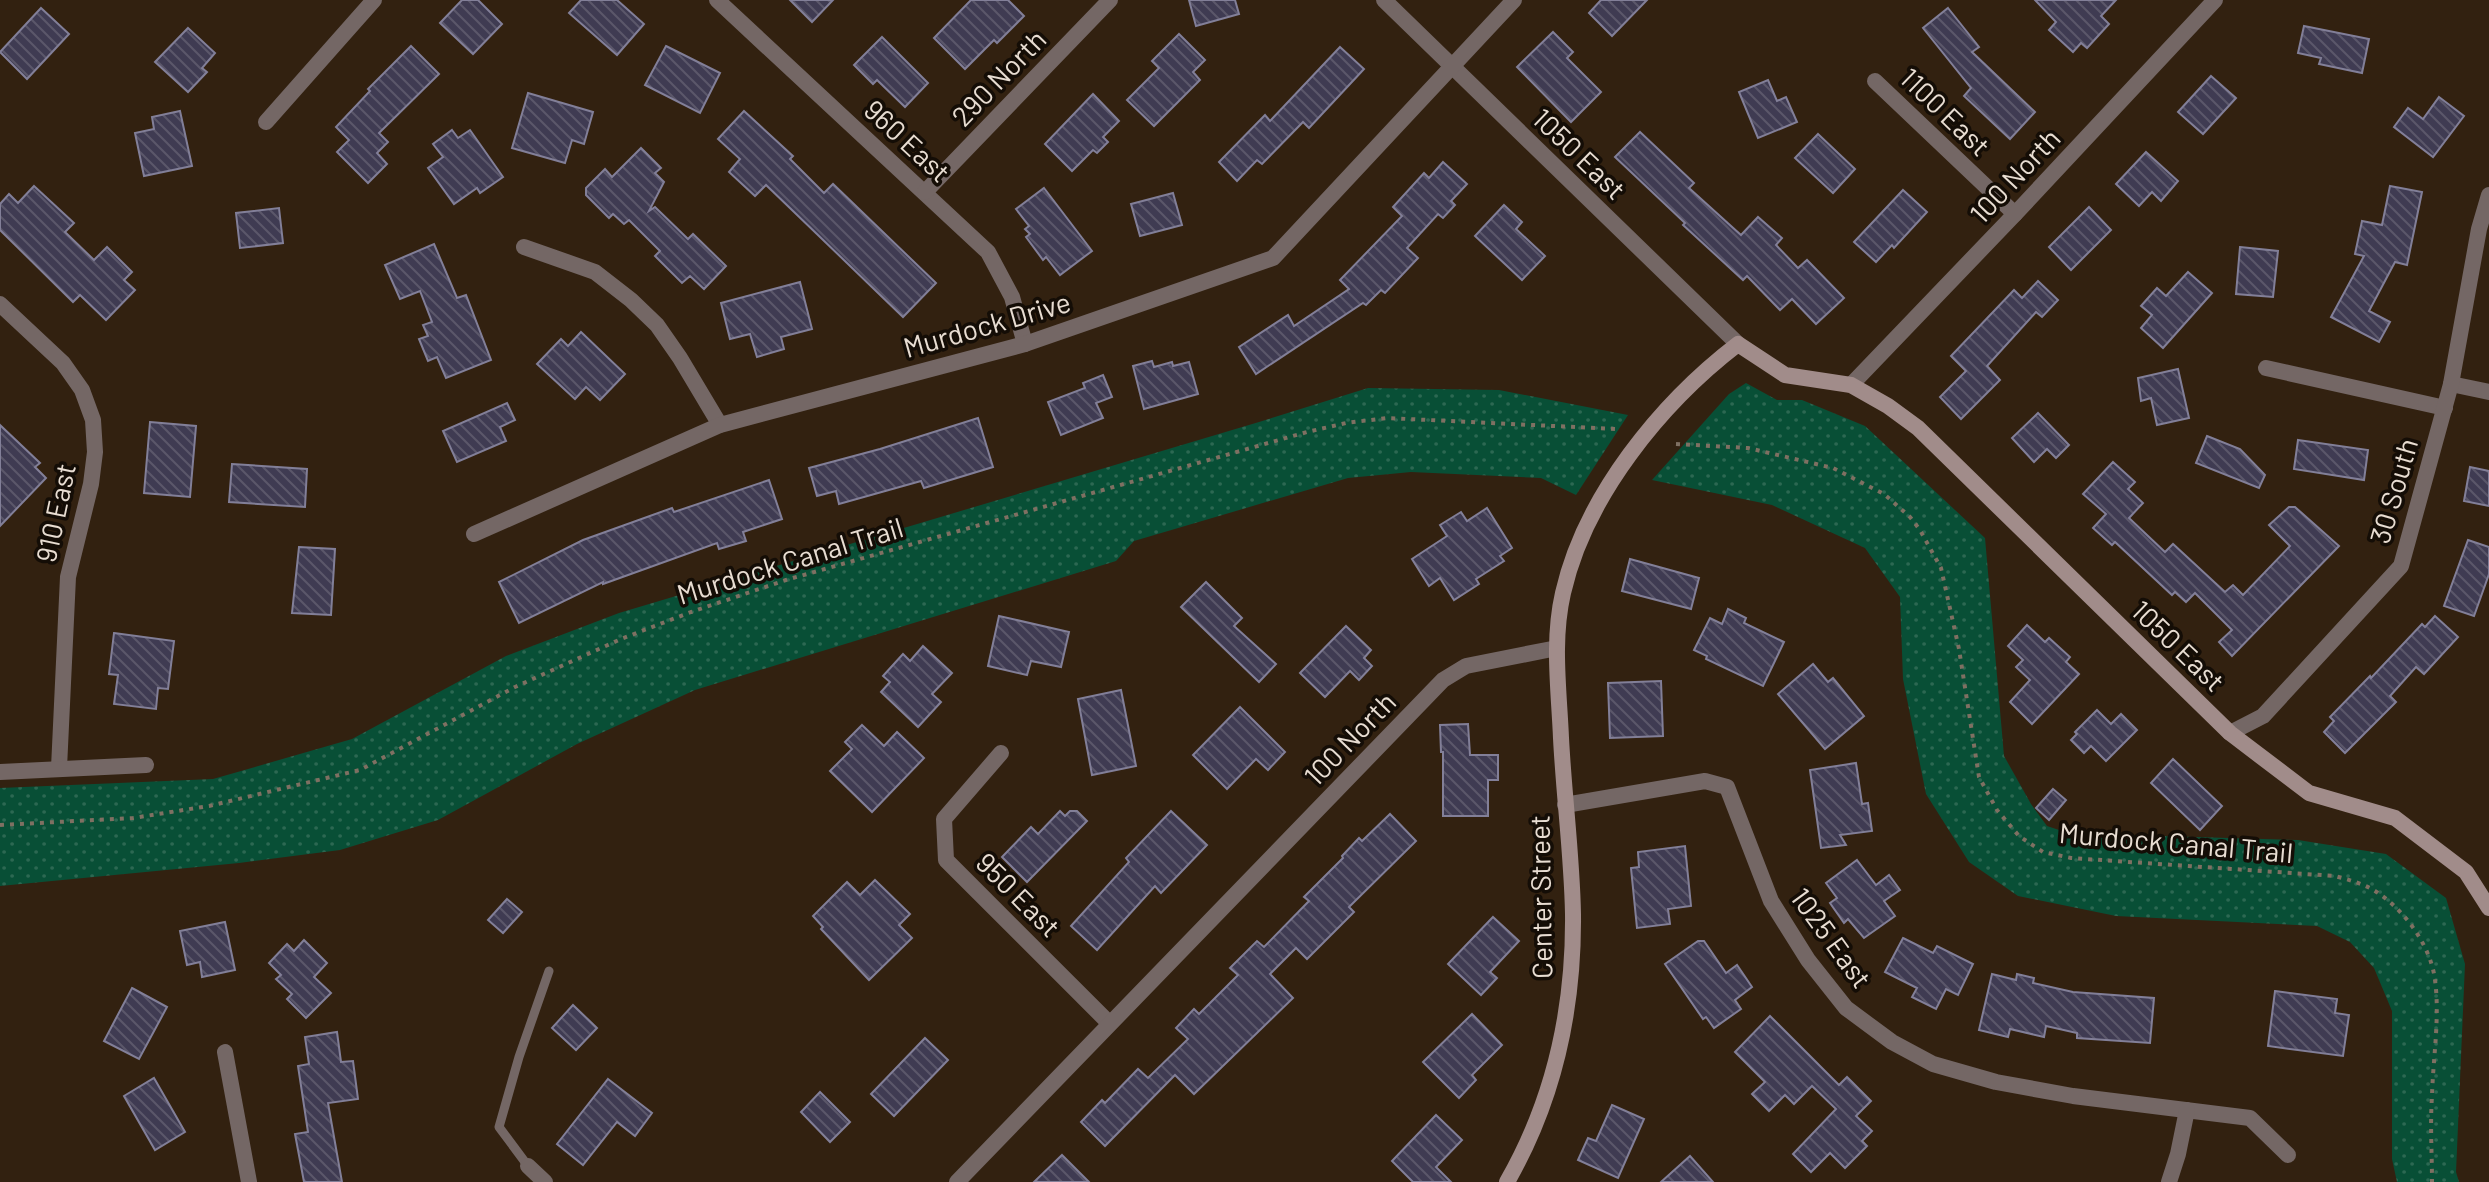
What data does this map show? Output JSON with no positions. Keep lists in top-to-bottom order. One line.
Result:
{"streets":{"street":["290 North","1100 East","960 East","1050 East","100 North","Murdock Drive","30 South","910 East","950 East","Center Street","1025 East"],"path":["Murdock Canal Trail"]},"crossings":[["290 North","960 East"],["1100 East","100 North"],["960 East","Murdock Drive"],["1050 East","100 North"],["1050 East","Murdock Drive"],["1050 East","30 South"],["100 North","950 East"],["100 North","Center Street"],["Center Street","1025 East"]]}
